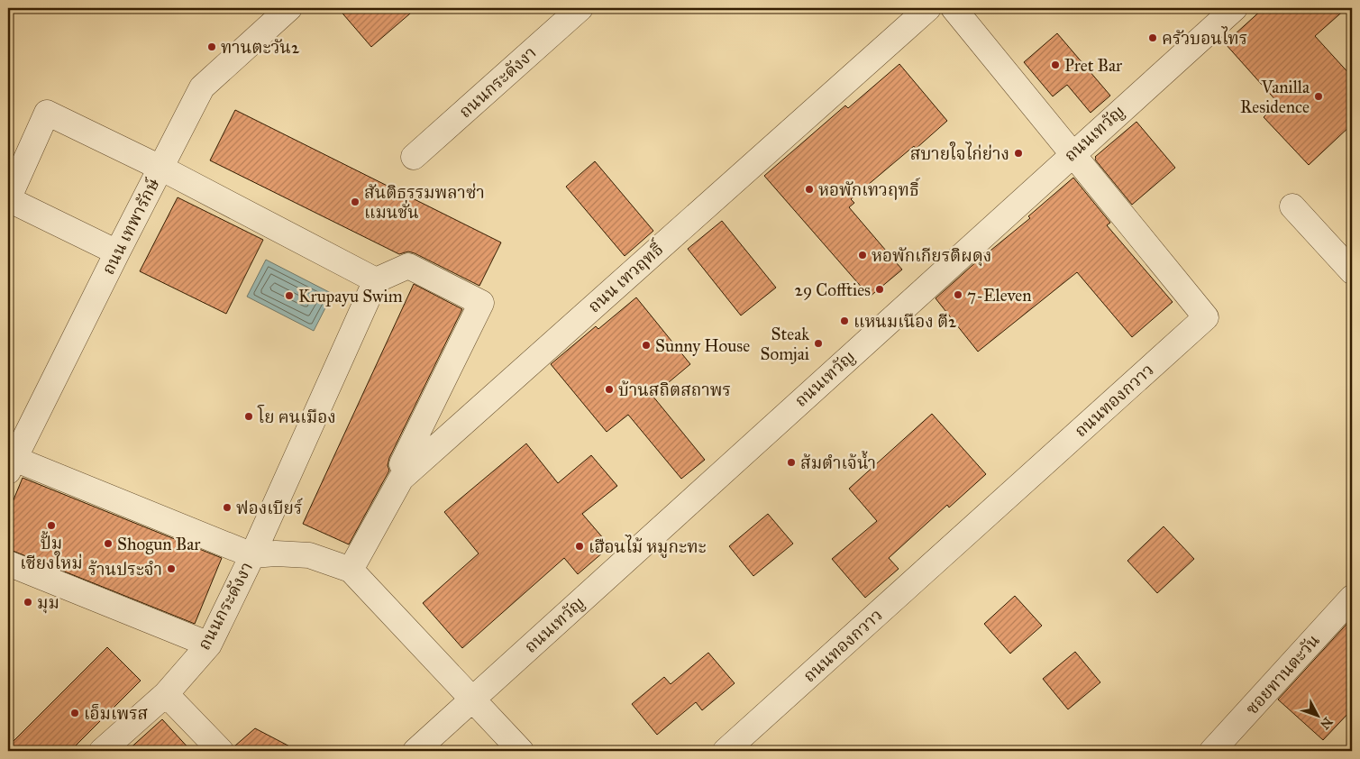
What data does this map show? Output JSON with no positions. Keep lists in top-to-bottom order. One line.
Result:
{"streets":{"street":["ถนนกระดังงา","ถนนเทวัญ","ถนน เทพารักษ์","ถนน เทวฤทธิ์","ถนนทองกวาว","ซอยทานตะวัน"]},"crossings":[["ถนนเทวัญ","ถนนทองกวาว"]],"places":["ครัวบอนไทร","ทานตะวัน2","Pret Bar","Vanilla Residence","สบายใจไก่ย่าง","หอพักเทวฤทธิ์","สันติธรรมพลาซ่า แมนชั่น","หอพักเกียรติผดุง","29 Coffties","7-Eleven","Krupayu Swim","แหนมเนือง ตี2","Steak Somjai","Sunny House","บ้านสถิตสถาพร","โย ฅนเมือง","ส้มตำเจ้น้ำ","ฟองเบียร์","ปั้ม เชียงใหม่","Shogun Bar","เฮือนไม้ หมูกะทะ","ร้านประจำ","มุม","เอ็มเพรส"],"north":"bottom right"}
